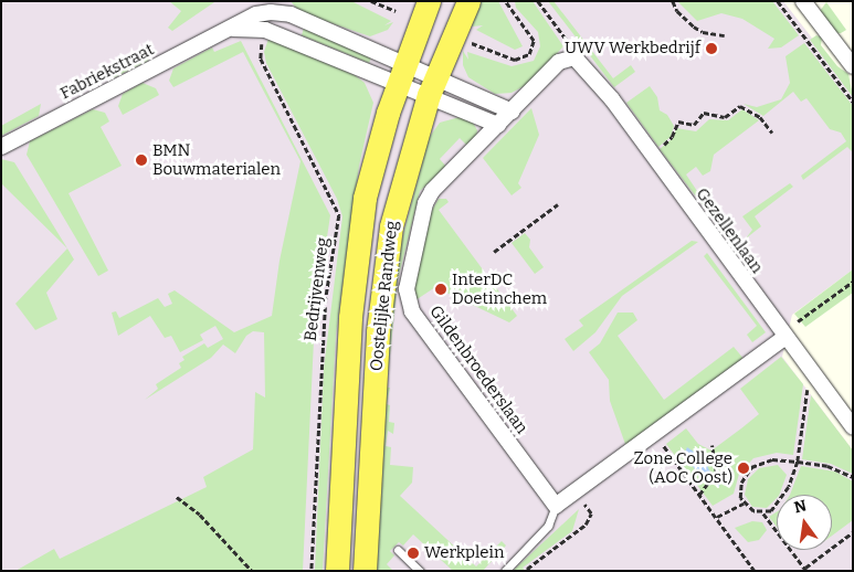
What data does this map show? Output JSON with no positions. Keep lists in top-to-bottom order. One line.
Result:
{"streets":{"main road":["Oostelijke Randweg"],"street":["Fabriekstraat","Gezellenlaan","Gildenbroederslaan"],"path":["Bedrijvenweg"]},"crossings":[["Fabriekstraat","Bedrijvenweg"],["Fabriekstraat","Oostelijke Randweg"],["Gezellenlaan","Gildenbroederslaan"]],"places":["UWV Werkbedrijf","BMN Bouwmaterialen","InterDC Doetinchem","Zone College (AOC Oost)","Werkplein"],"north":"top"}
